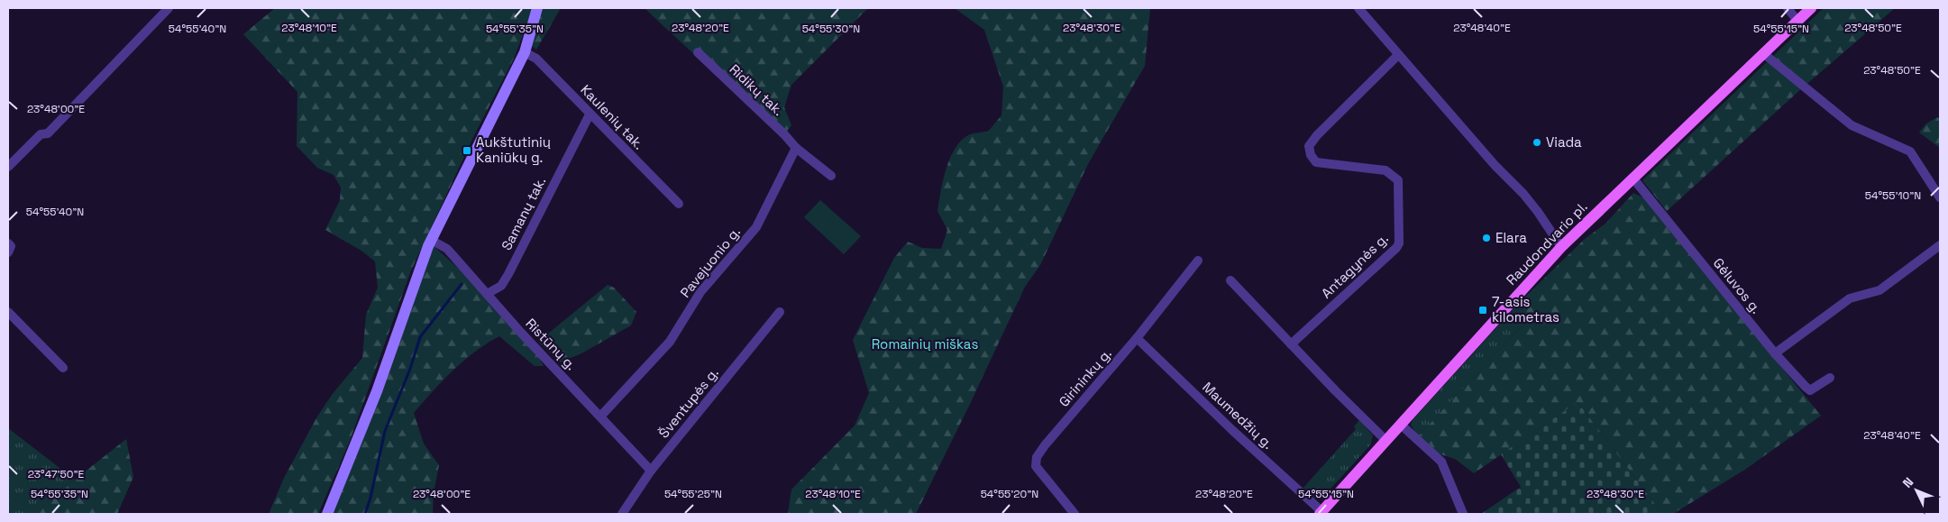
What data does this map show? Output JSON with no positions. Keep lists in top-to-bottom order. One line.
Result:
{"streets":{"main road":["Raudondvario pl."],"street":["Ridikų tak.","Kaulenių tak.","Samanų tak.","Pavejuonio g.","Antagynės g.","Gėluvos g.","Ristūnų g.","Girininkų g.","Šventupės g.","Maumedžių g."]},"crossings":[["Ridikų tak.","Pavejuonio g."],["Kaulenių tak.","Samanų tak."],["Samanų tak.","Ristūnų g."],["Raudondvario pl.","Gėluvos g."],["Raudondvario pl.","Maumedžių g."],["Pavejuonio g.","Ristūnų g."],["Ristūnų g.","Šventupės g."],["Girininkų g.","Maumedžių g."]],"parks":["Romainių miškas"],"places":{"other":["Viada","Elara"],"transit":["Aukštutinių Kaniūkų g.","7-asis kilometras"]},"north":"top left","coordinates":["23°48'50\"E","23°48'10\"E","23°48'20\"E","23°48'30\"E","23°48'40\"E","54°55'40\"N","54°55'35\"N","54°55'30\"N","54°55'15\"N","23°48'00\"E","54°55'10\"N","23°47'50\"E","54°55'25\"N","54°55'20\"N"]}
